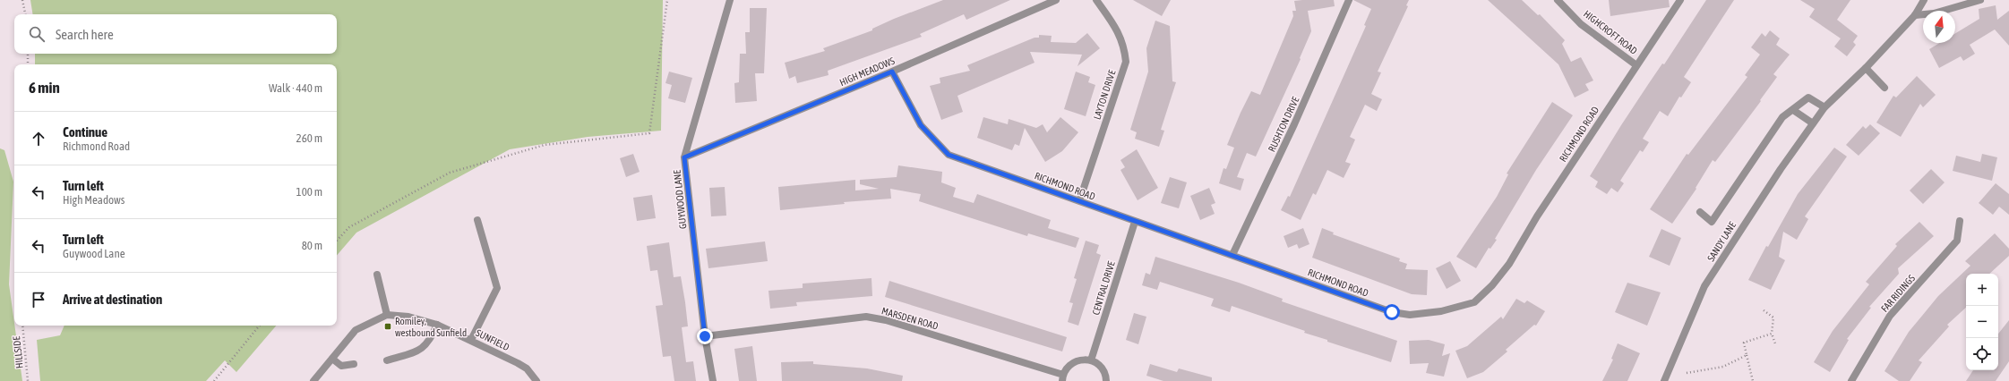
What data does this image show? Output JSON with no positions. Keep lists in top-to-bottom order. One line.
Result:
{"streets":{"street":["HIGHCROFT ROAD","HIGH MEADOWS","LAYTON DRIVE","RUSHTON DRIVE","RICHMOND ROAD","GUYWOOD LANE","SANDY LANE","CENTRAL DRIVE","FAR RIDINGS","MARSDEN ROAD","SUNFIELD"],"path":["HILLSIDE"]},"crossings":[["HIGHCROFT ROAD","RICHMOND ROAD"],["HIGH MEADOWS","RICHMOND ROAD"],["HIGH MEADOWS","GUYWOOD LANE"],["LAYTON DRIVE","RICHMOND ROAD"],["RUSHTON DRIVE","RICHMOND ROAD"],["RICHMOND ROAD","CENTRAL DRIVE"],["GUYWOOD LANE","MARSDEN ROAD"]],"places":{"transit":["Romiley, westbound Sunfield"]},"north":"top","page":{"search":"Search here","heading":["6 min","Walk · 440 m"],"list":[["Continue","Richmond Road","260 m"],["Turn left","High Meadows","100 m"],["Turn left","Guywood Lane","80 m"],"Arrive at destination"],"map_buttons":["+","−"]}}
